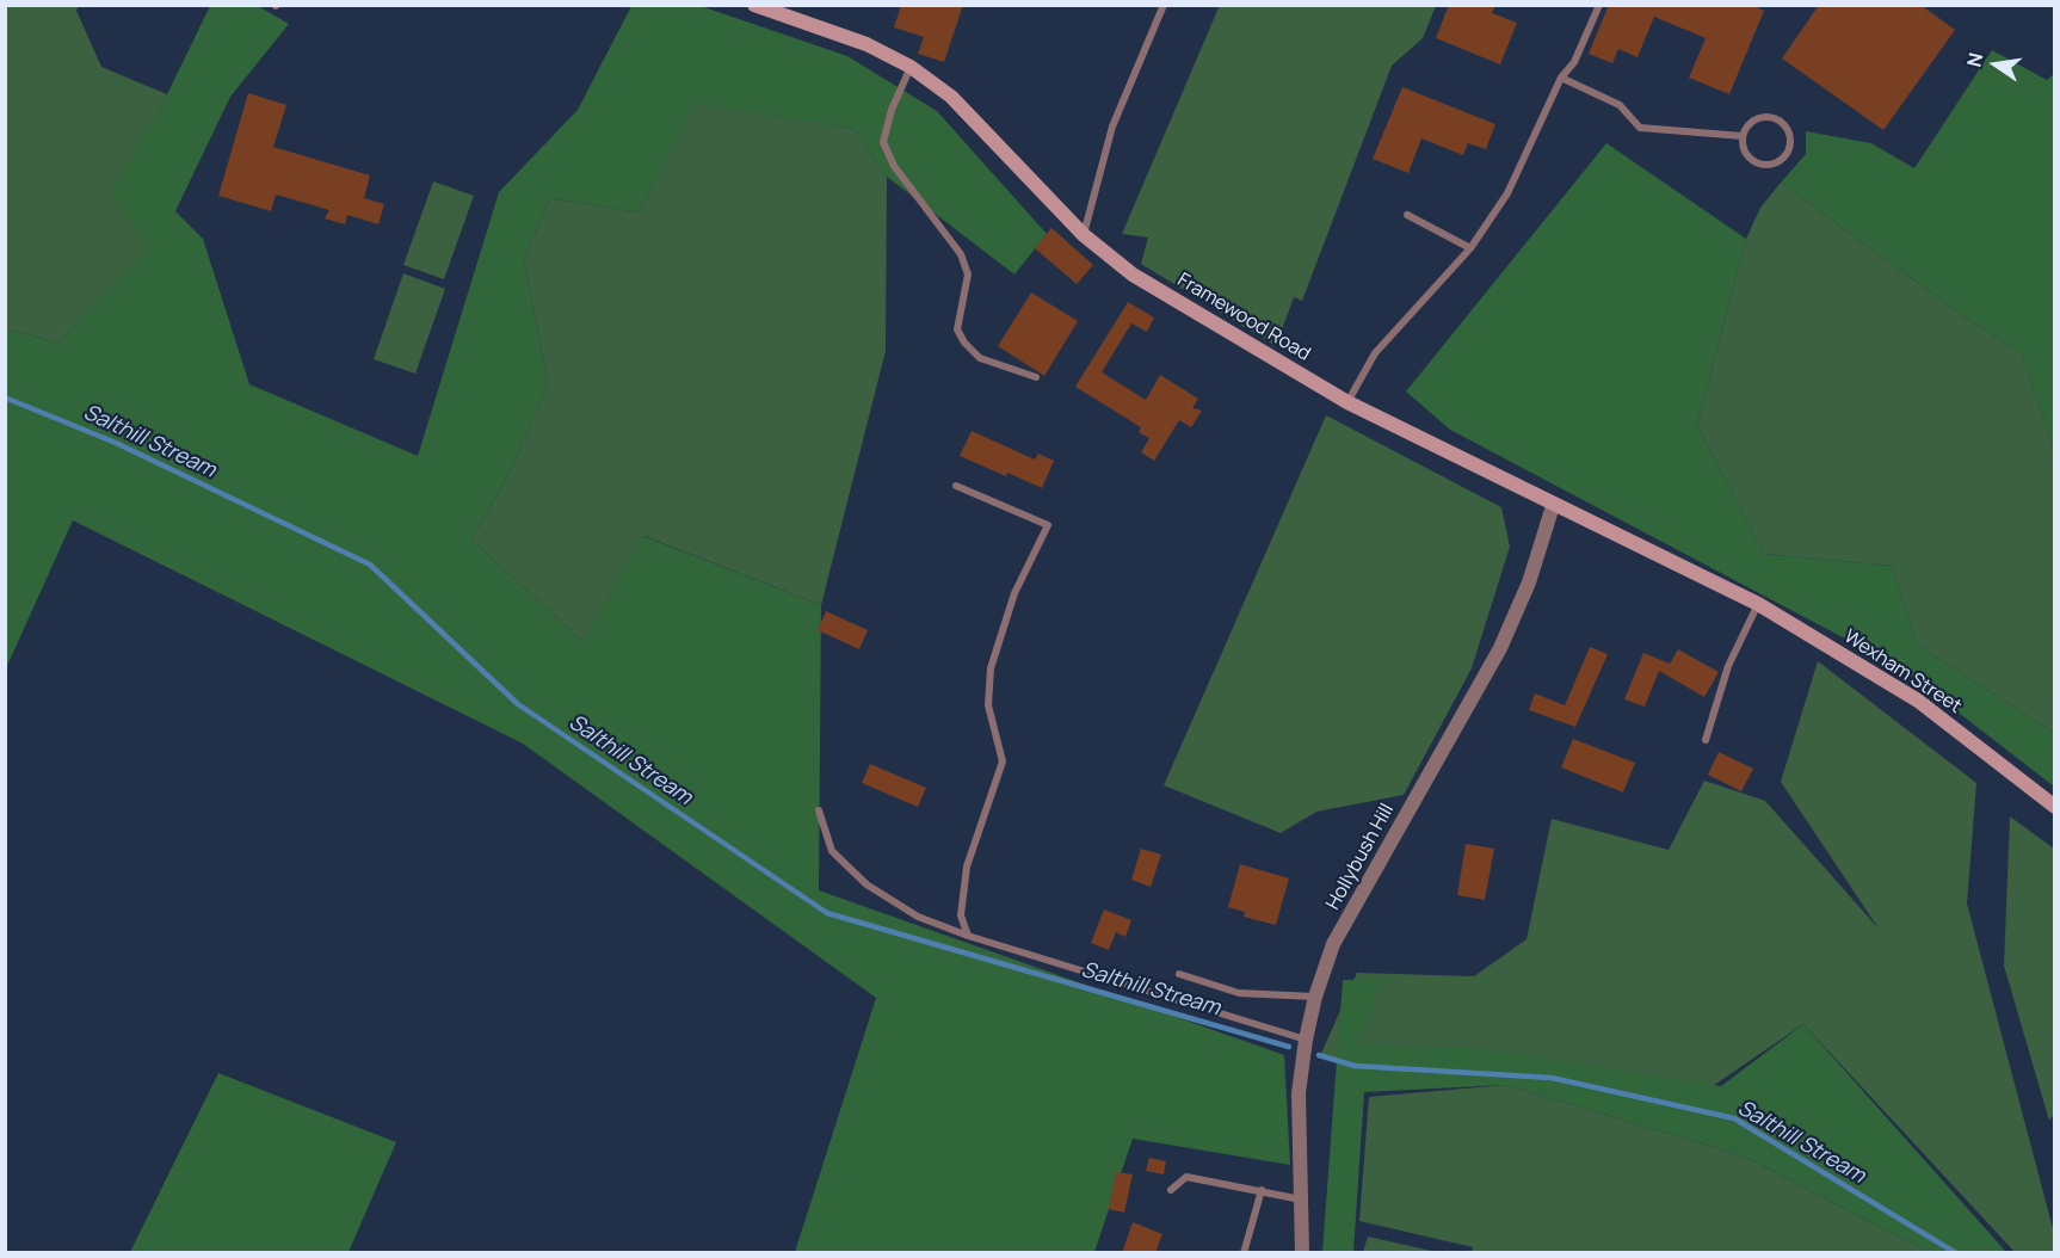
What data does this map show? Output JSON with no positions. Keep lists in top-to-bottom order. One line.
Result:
{"streets":{"street":["Framewood Road","Wexham Street","Hollybush Hill"]},"crossings":[["Framewood Road","Wexham Street"],["Framewood Road","Hollybush Hill"]],"water":["Salthill Stream"],"north":"left"}
